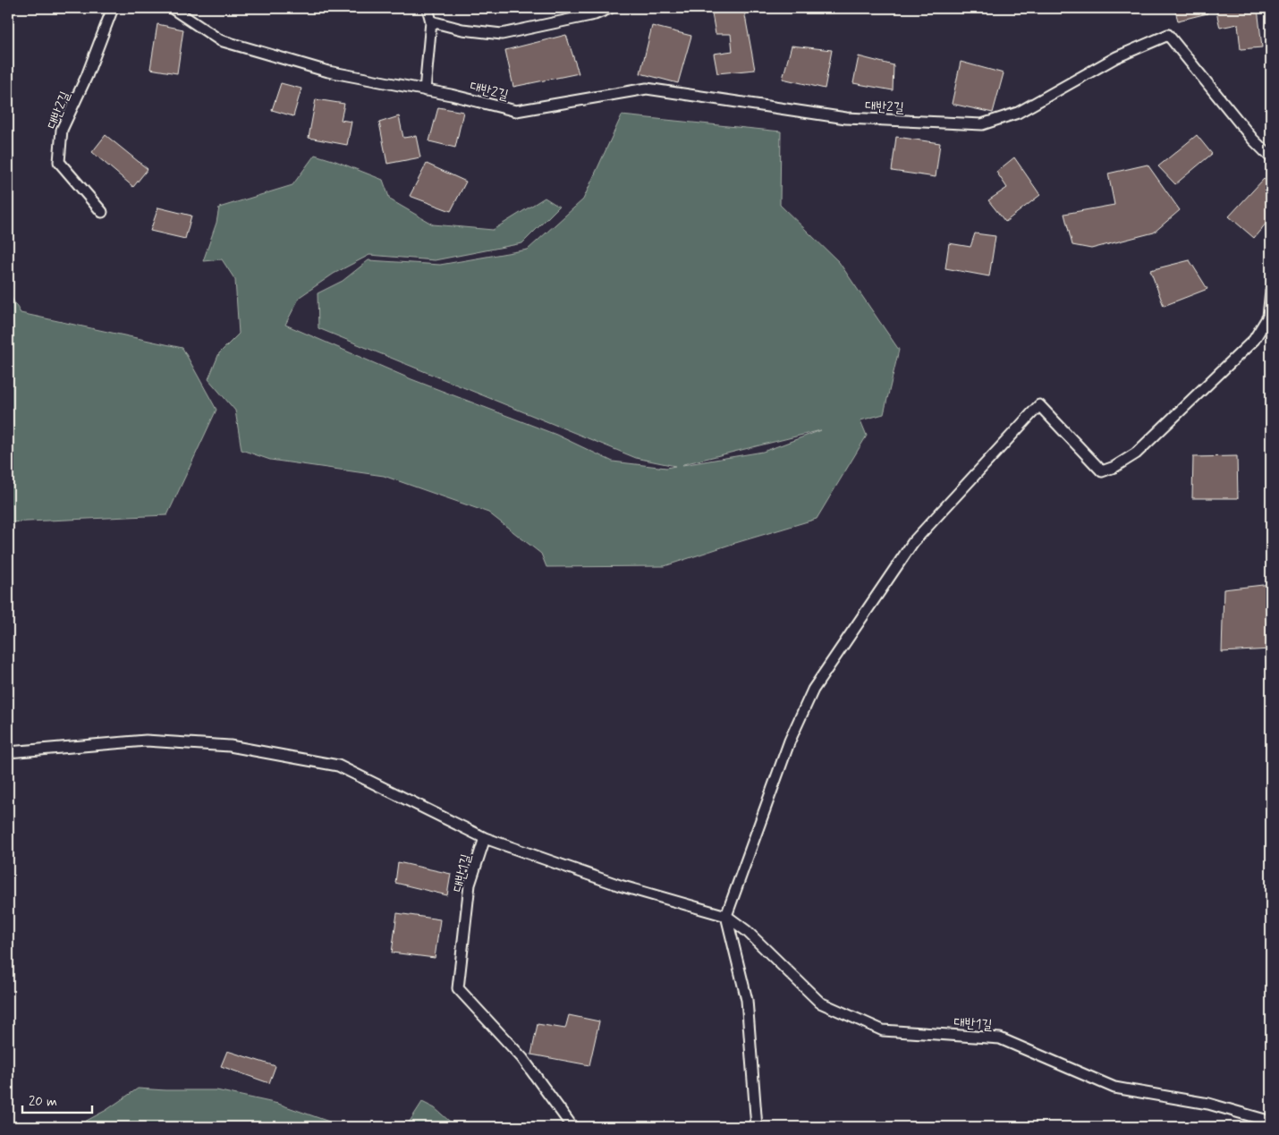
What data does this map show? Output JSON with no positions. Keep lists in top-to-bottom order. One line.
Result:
{"streets":{"lane":["대반2길","대반1길"]},"scale_bar":"20 m"}
